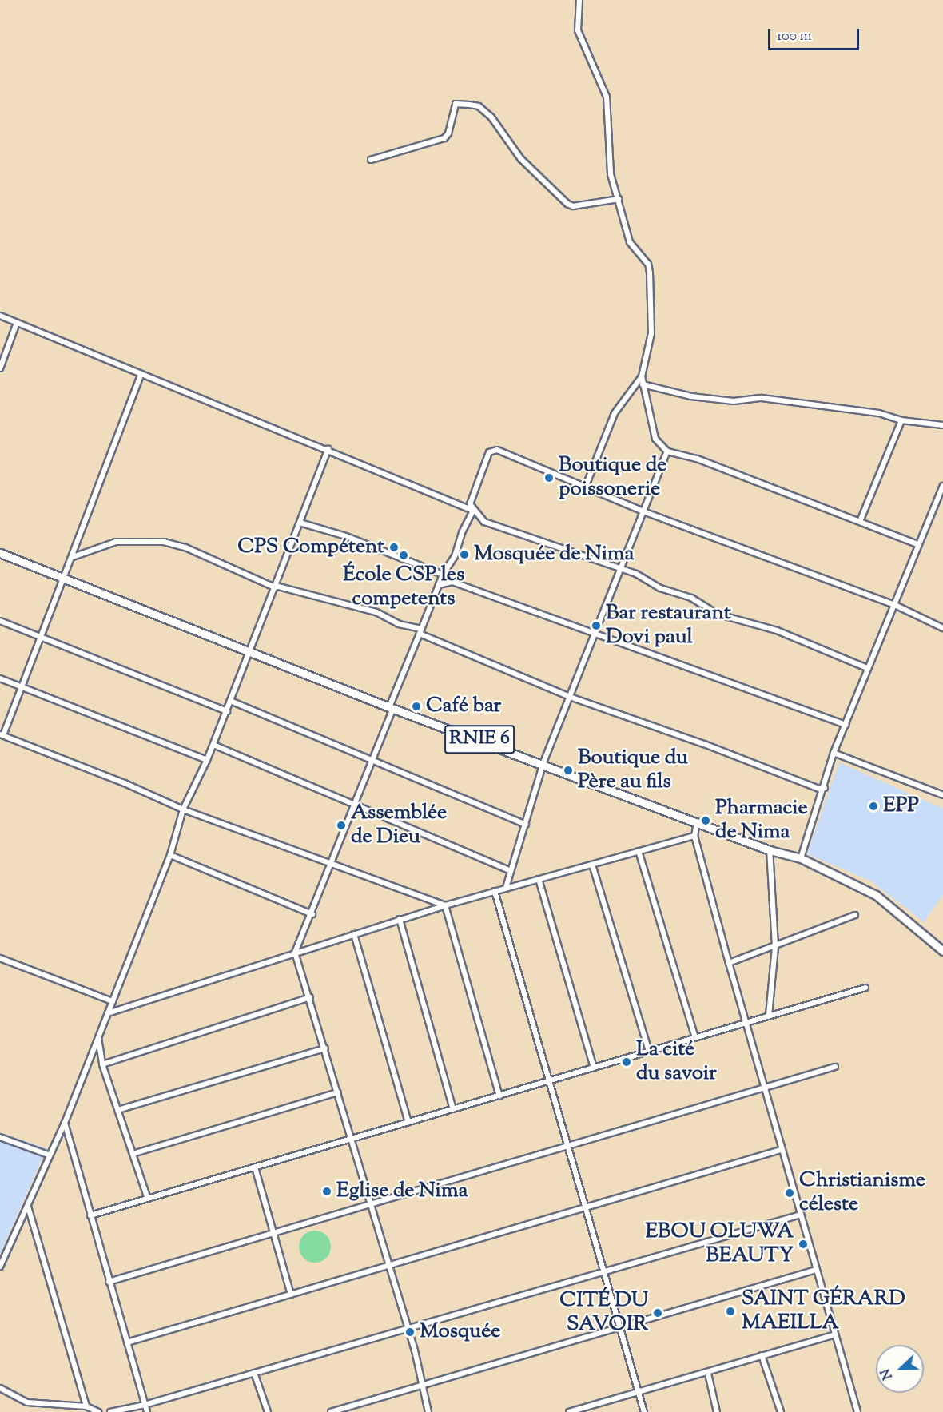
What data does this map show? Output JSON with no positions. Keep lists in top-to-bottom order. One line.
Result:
{"streets":{"main road":["RNIE 6"]},"places":["Boutique de poissonerie","CPS Compétent","Mosquée de Nima","École CSP les competents","Bar restaurant Dovi paul","Café bar","Boutique du Père au fils","EPP","Pharmacie de Nima","Assemblée de Dieu","La cité du savoir","Eglise de Nima","Christianisme céleste","EBOU OLUWA BEAUTY","SAINT GÉRARD MAEILLA","CITÉ DU SAVOIR","Mosquée"],"scale_bar":"100 m","north":"left"}
